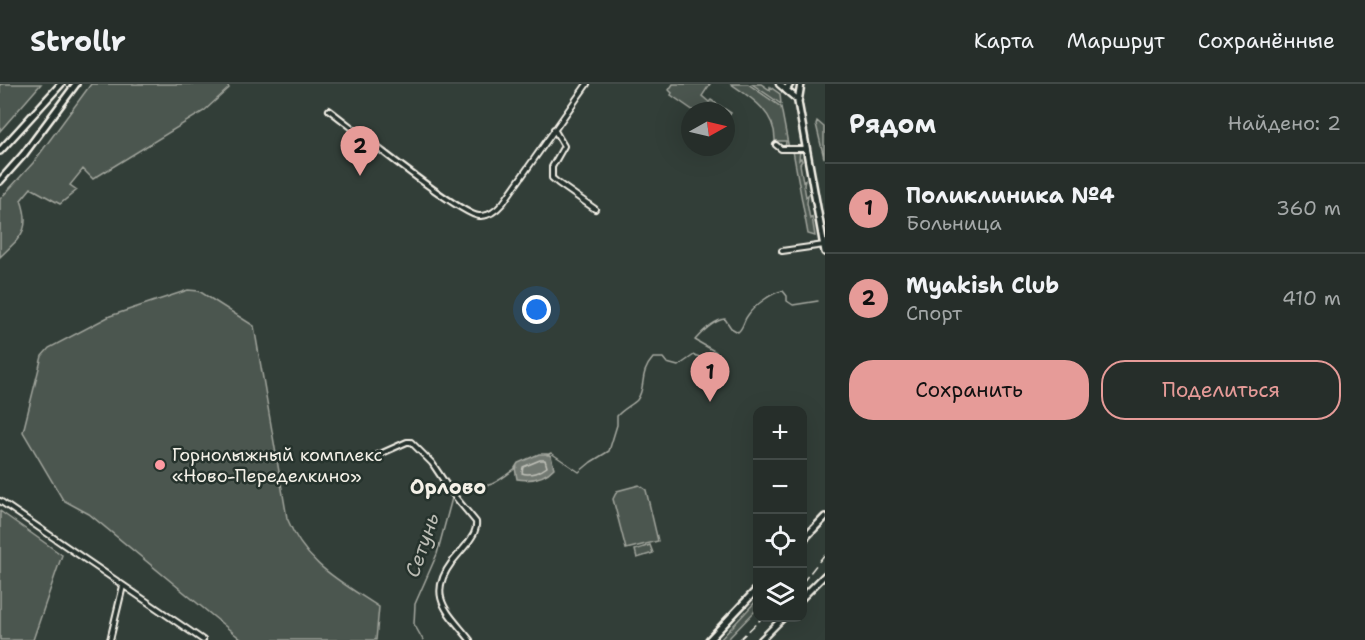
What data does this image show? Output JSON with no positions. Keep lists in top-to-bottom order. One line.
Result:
{"districts":["Орлово"],"water":["Сетунь"],"places":["Горнолыжный комплекс «Ново-Переделкино»"],"north":"right","page":{"header":"Strollr","nav":["Карта","Маршрут","Сохранённые"],"heading":["Рядом","Найдено: 2"],"pins":["2","1"],"list":[{"mark":"1","name":"Поликлиника №4","note":"Больница","value":"360 m"},{"mark":"2","name":"Myakish Club","note":"Спорт","value":"410 m"}],"buttons":["Сохранить","Поделиться"],"map_buttons":["+","−"]}}
